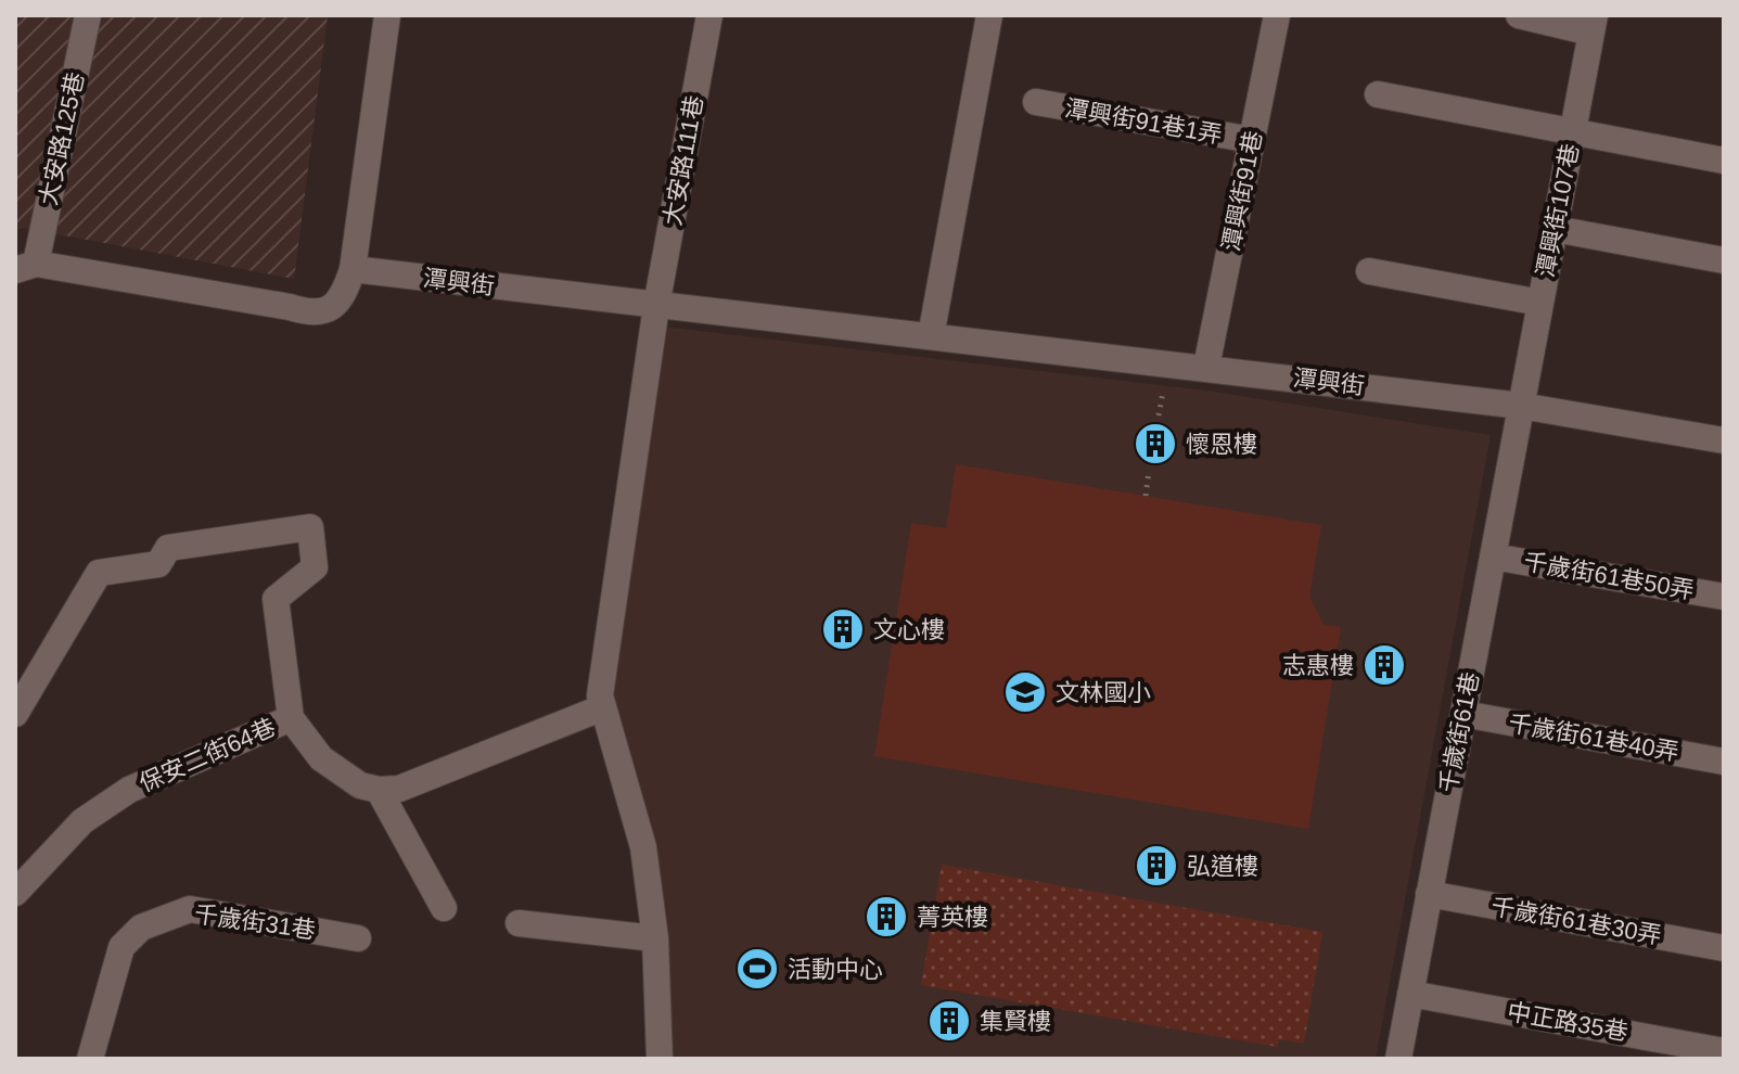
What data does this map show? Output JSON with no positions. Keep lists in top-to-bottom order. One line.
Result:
{"streets":{"street":["潭興街91巷1弄","大安路125巷","大安路111巷","潭興街91巷","潭興街107巷","潭興街","千歲街61巷50弄","千歲街61巷","千歲街61巷40弄","保安二街64巷","千歲街61巷30弄","千歲街31巷","中正路35巷"]},"crossings":[["潭興街91巷1弄","潭興街91巷"],["大安路111巷","潭興街"],["潭興街91巷","潭興街"],["潭興街107巷","潭興街"],["潭興街107巷","千歲街61巷"],["潭興街","千歲街61巷"],["千歲街61巷50弄","千歲街61巷"],["千歲街61巷","千歲街61巷40弄"],["千歲街61巷","千歲街61巷30弄"],["千歲街61巷","中正路35巷"]],"places":{"building":["懷恩樓","文心樓","志惠樓","弘道樓","菁英樓","集賢樓"],"school or university":["文林國小"],"sports":["活動中心"]}}
